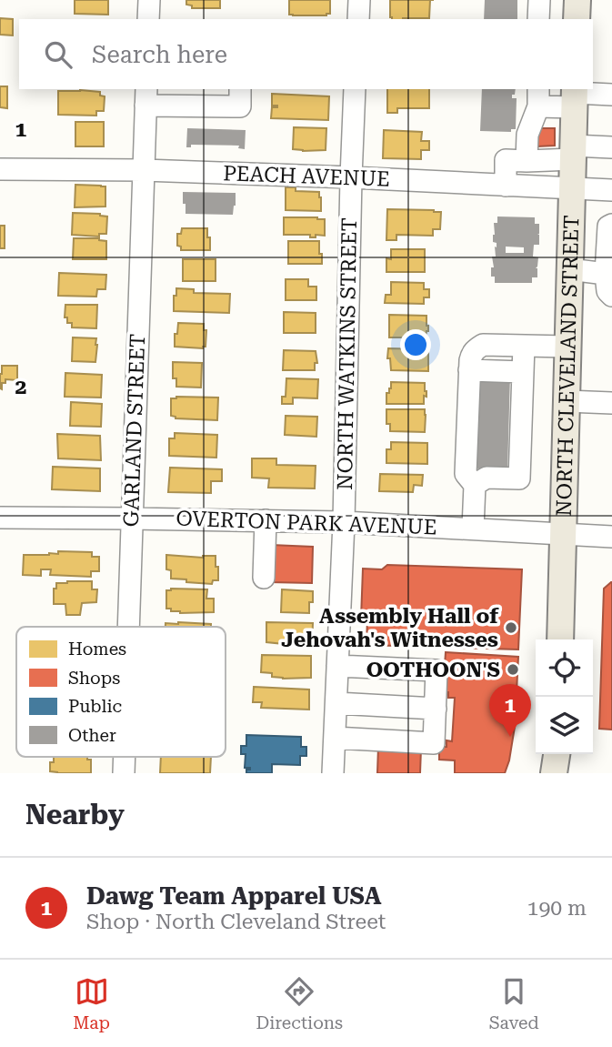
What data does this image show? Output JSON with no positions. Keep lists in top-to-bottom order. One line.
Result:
{"streets":{"main road":["NORTH CLEVELAND STREET"],"street":["PEACH AVENUE","NORTH WATKINS STREET","GARLAND STREET","OVERTON PARK AVENUE"]},"crossings":[["PEACH AVENUE","NORTH WATKINS STREET"],["PEACH AVENUE","NORTH CLEVELAND STREET"],["PEACH AVENUE","GARLAND STREET"],["NORTH WATKINS STREET","OVERTON PARK AVENUE"],["NORTH CLEVELAND STREET","OVERTON PARK AVENUE"],["GARLAND STREET","OVERTON PARK AVENUE"]],"places":["Assembly Hall of Jehovah's Witnesses","OOTHOON'S"],"legend":["Homes","Shops","Public","Other"],"page":{"search":"Search here","pins":"1","heading":"Nearby","list":[{"mark":"1","name":"Dawg Team Apparel USA","note":"Shop · North Cleveland Street","value":"190 m"}],"nav":["Map","Directions","Saved"]},"grid":{"rows":["1","2"]}}
